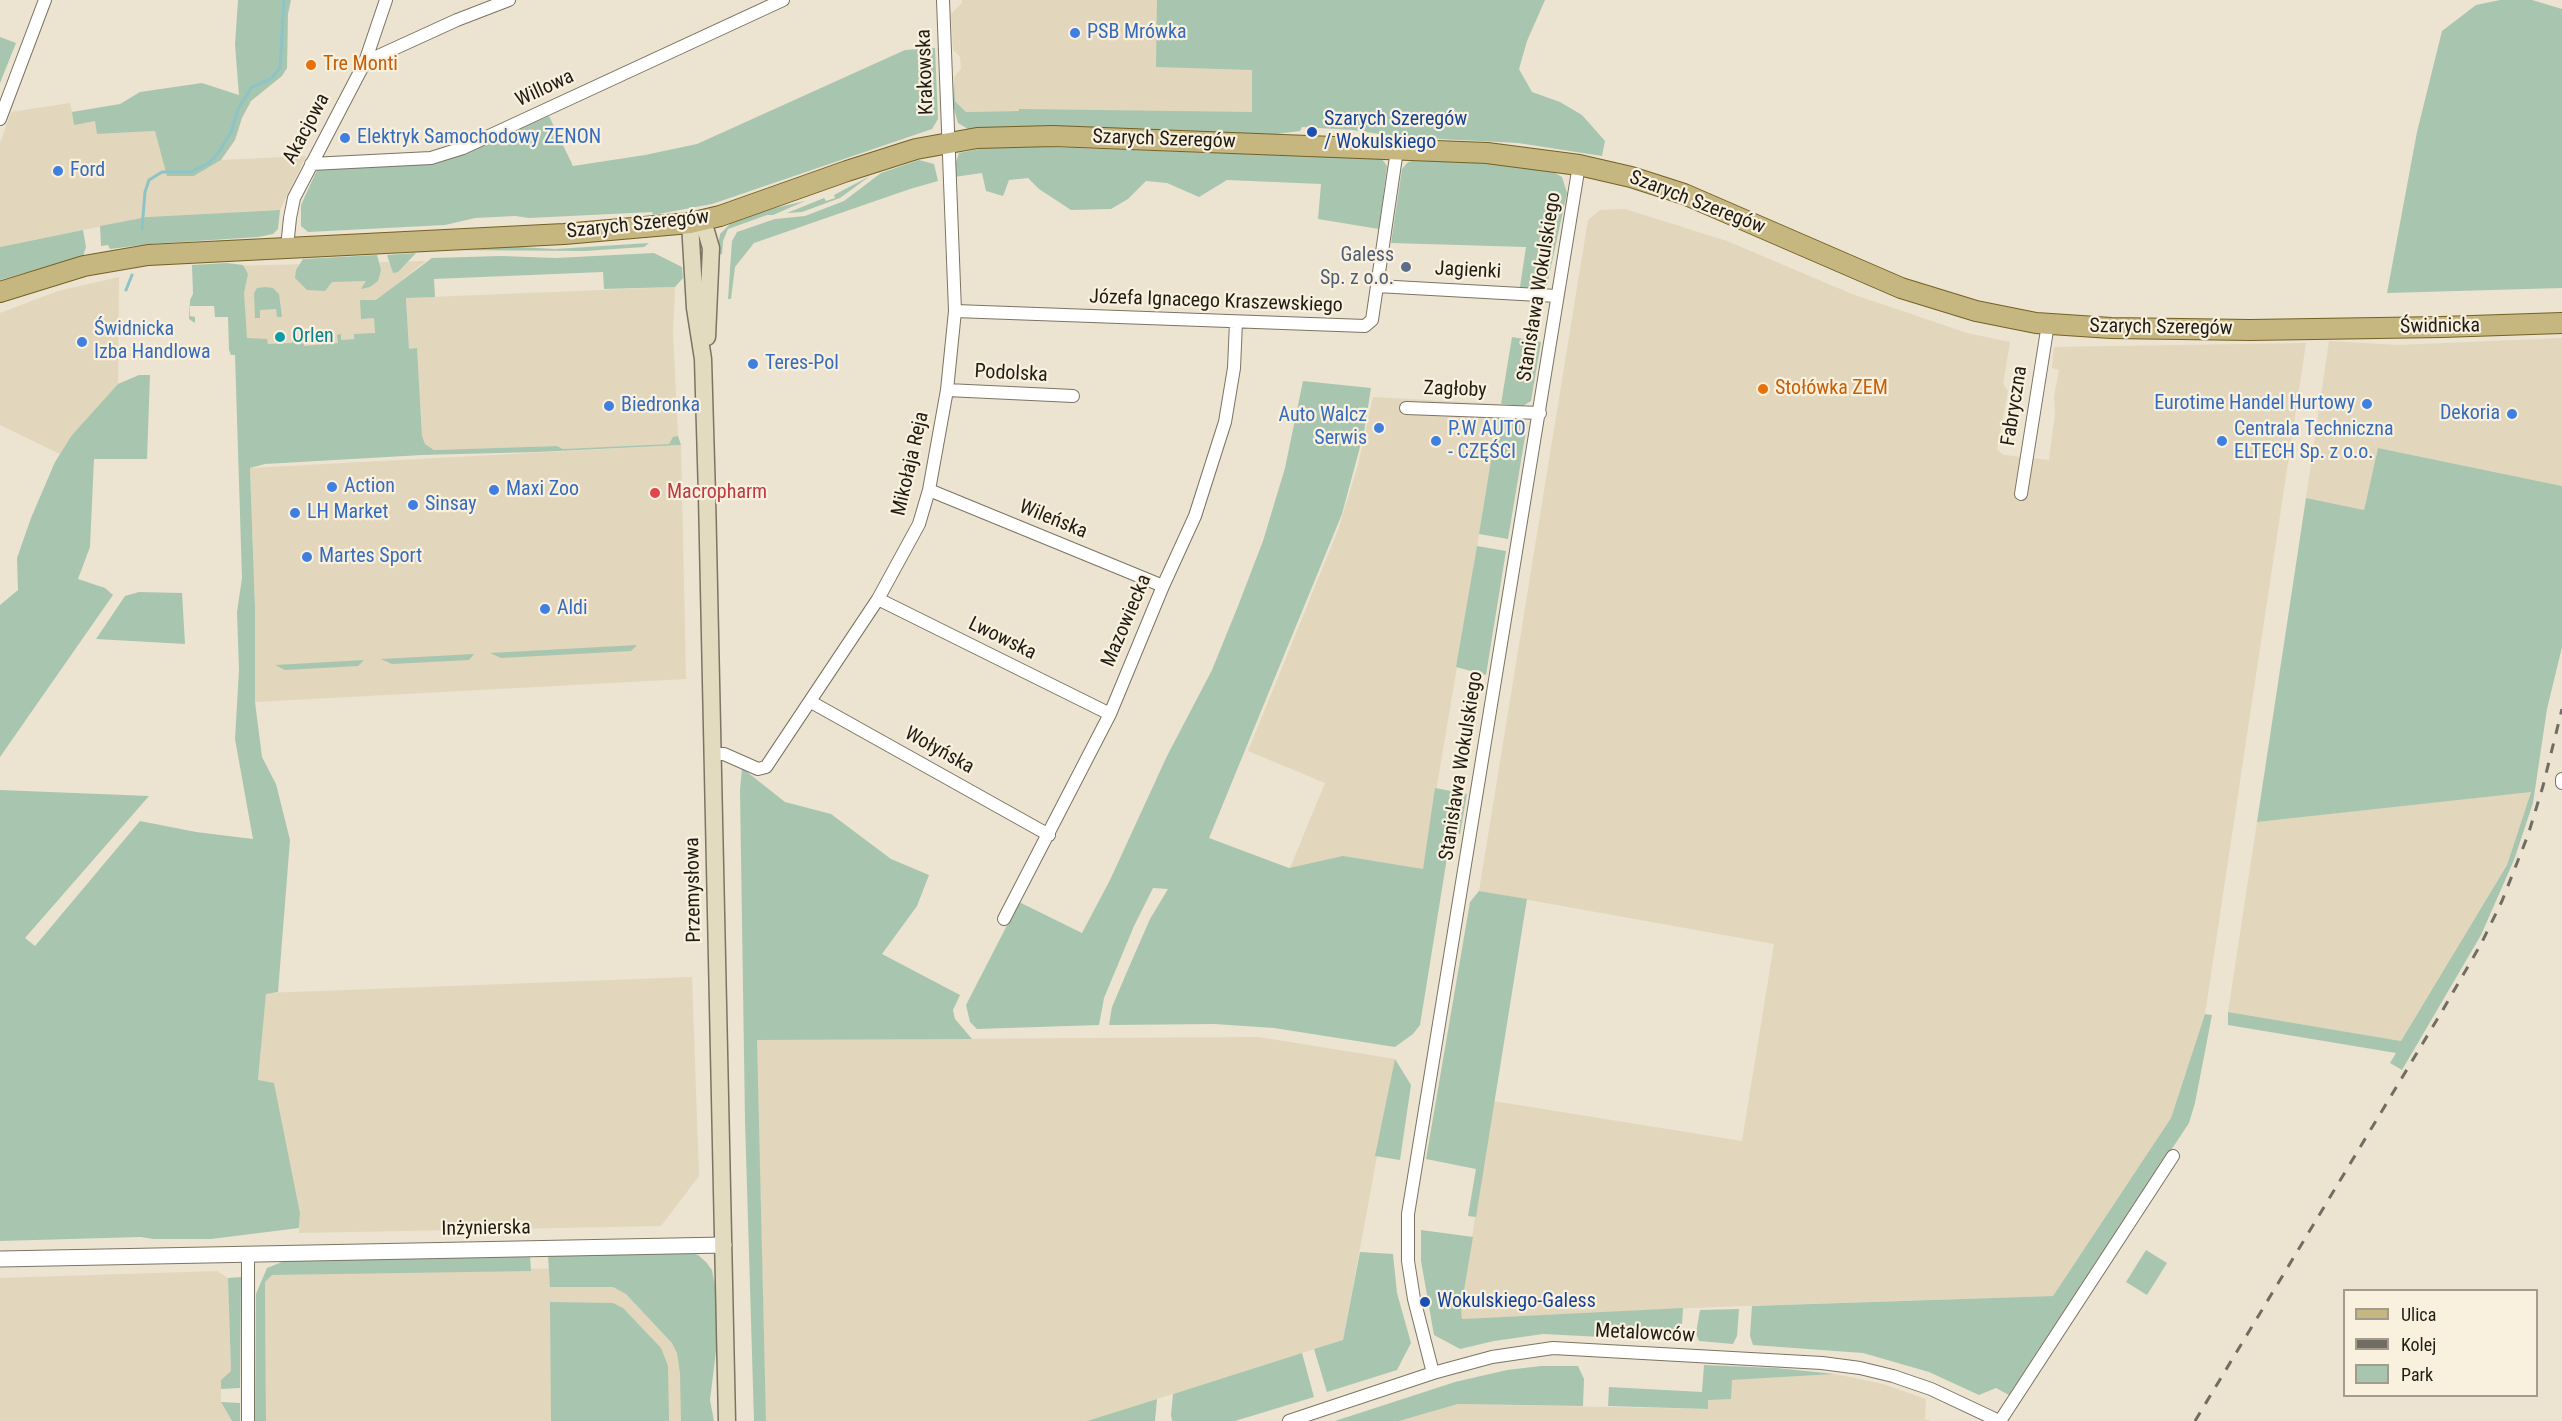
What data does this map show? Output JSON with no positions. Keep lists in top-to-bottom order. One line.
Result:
{"streets":{"main road":["Szarych Szeregów","Świdnicka","Przemysłowa"],"street":["Krakowska","Willowa","Akacjowa","Jagienki","Stanisława Wokulskiego","Józefa Ignacego Kraszewskiego","Podolska","Zagłoby","Fabryczna","Mikołaja Reja","Wileńska","Mazowiecka","Lwowska","Wołyńska","Inżynierska","Metalowców"]},"crossings":[["Krakowska","Szarych Szeregów"],["Krakowska","Mikołaja Reja"],["Willowa","Akacjowa"],["Akacjowa","Szarych Szeregów"],["Szarych Szeregów","Stanisława Wokulskiego"],["Szarych Szeregów","Józefa Ignacego Kraszewskiego"],["Szarych Szeregów","Świdnicka"],["Szarych Szeregów","Fabryczna"],["Szarych Szeregów","Mikołaja Reja"],["Szarych Szeregów","Przemysłowa"],["Jagienki","Stanisława Wokulskiego"],["Jagienki","Józefa Ignacego Kraszewskiego"],["Stanisława Wokulskiego","Zagłoby"],["Stanisława Wokulskiego","Metalowców"],["Józefa Ignacego Kraszewskiego","Mikołaja Reja"],["Józefa Ignacego Kraszewskiego","Mazowiecka"],["Podolska","Mikołaja Reja"],["Mikołaja Reja","Wileńska"],["Mikołaja Reja","Lwowska"],["Mikołaja Reja","Wołyńska"],["Mikołaja Reja","Przemysłowa"],["Wileńska","Mazowiecka"],["Mazowiecka","Lwowska"],["Mazowiecka","Wołyńska"],["Przemysłowa","Inżynierska"]],"places":["PSB Mrówka","Tre Monti","Szarych Szeregów / Wokulskiego","Elektryk Samochodowy ZENON","Ford","Galess Sp. z o.o.","Orlen","Świdnicka Izba Handlowa","Teres-Pol","Stołówka ZEM","Eurotime Handel Hurtowy","Biedronka","Dekoria","Auto Walcz Serwis","P.W AUTO - CZĘŚCI","Centrala Techniczna ELTECH Sp. z o.o.","Action","Maxi Zoo","Macropharm","Sinsay","LH Market","Martes Sport","Aldi","Wokulskiego-Galess"],"legend":["Ulica","Kolej","Park"]}
